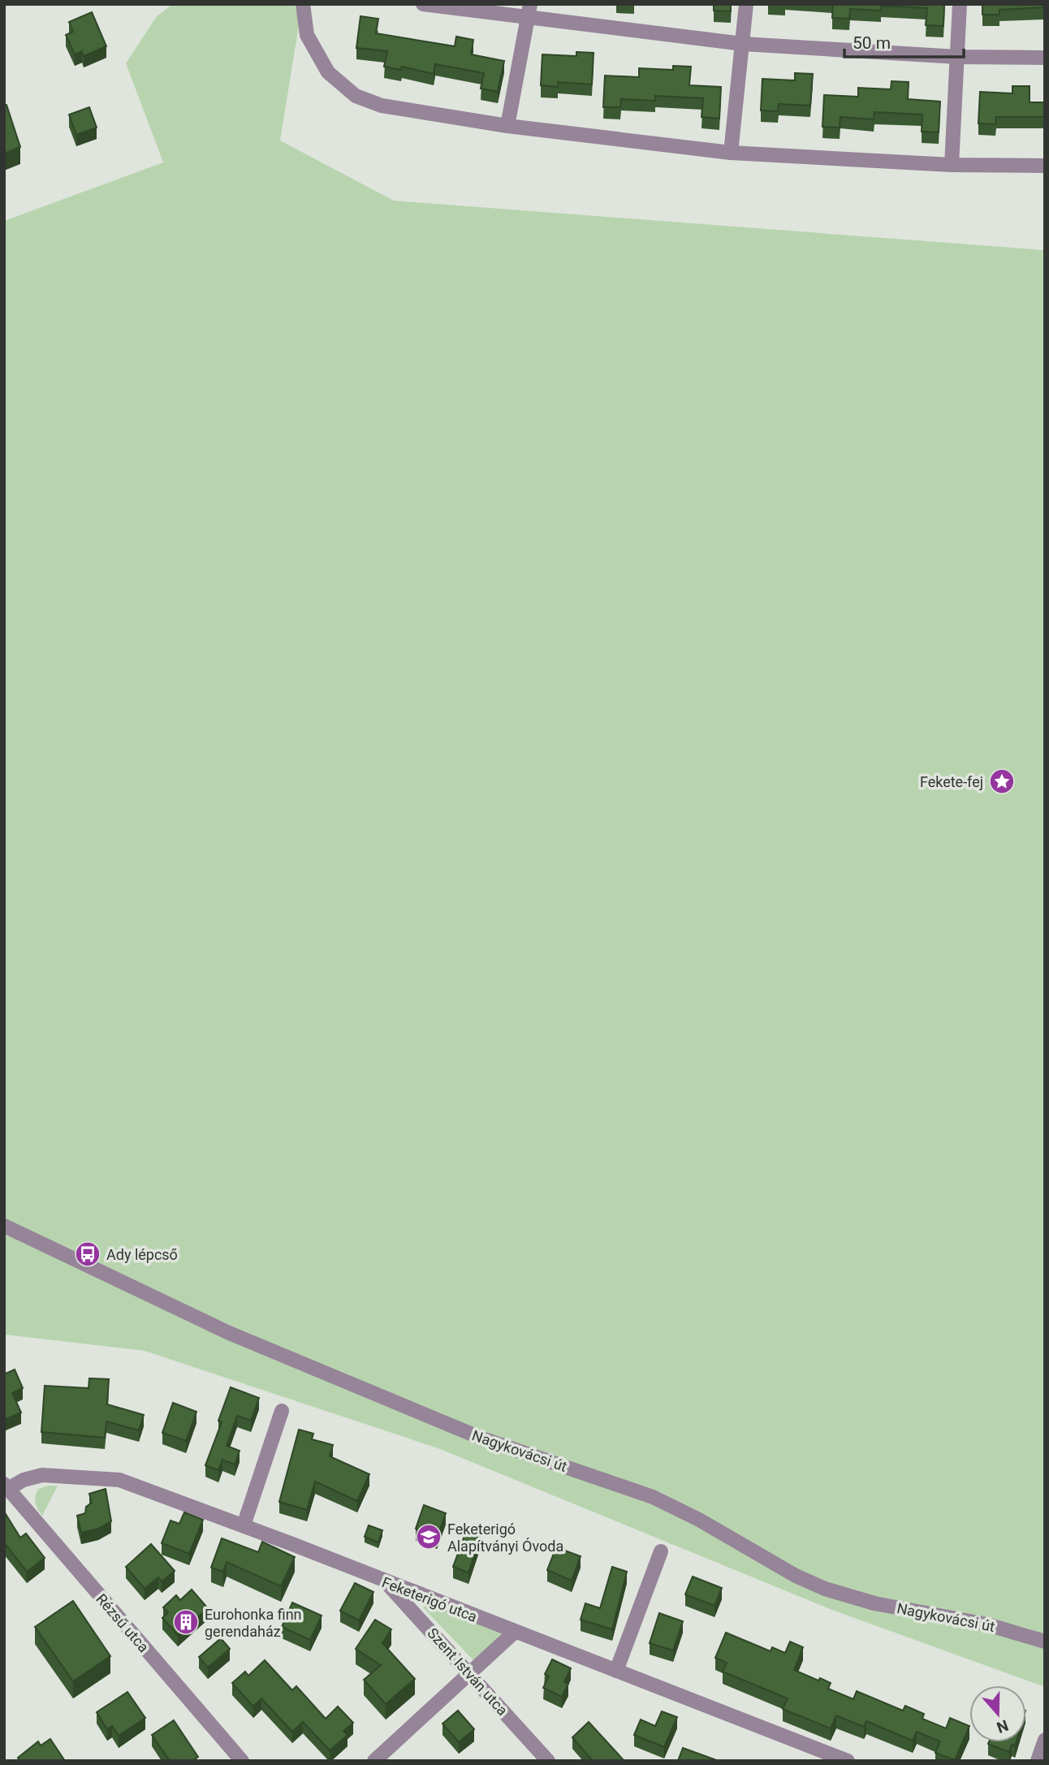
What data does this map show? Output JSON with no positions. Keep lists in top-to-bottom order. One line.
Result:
{"streets":{"street":["Nagykovácsi út","Feketerigó utca","Rézsű utca","Szent István utca"]},"crossings":[["Feketerigó utca","Rézsű utca"],["Feketerigó utca","Szent István utca"]],"places":{"place":["Fekete-fej"],"bus stop":["Ady lépcső"],"school or university":["Feketerigó Alapítványi Óvoda"],"building":["Eurohonka finn gerendaház"]},"scale_bar":"50 m","north":"bottom"}
